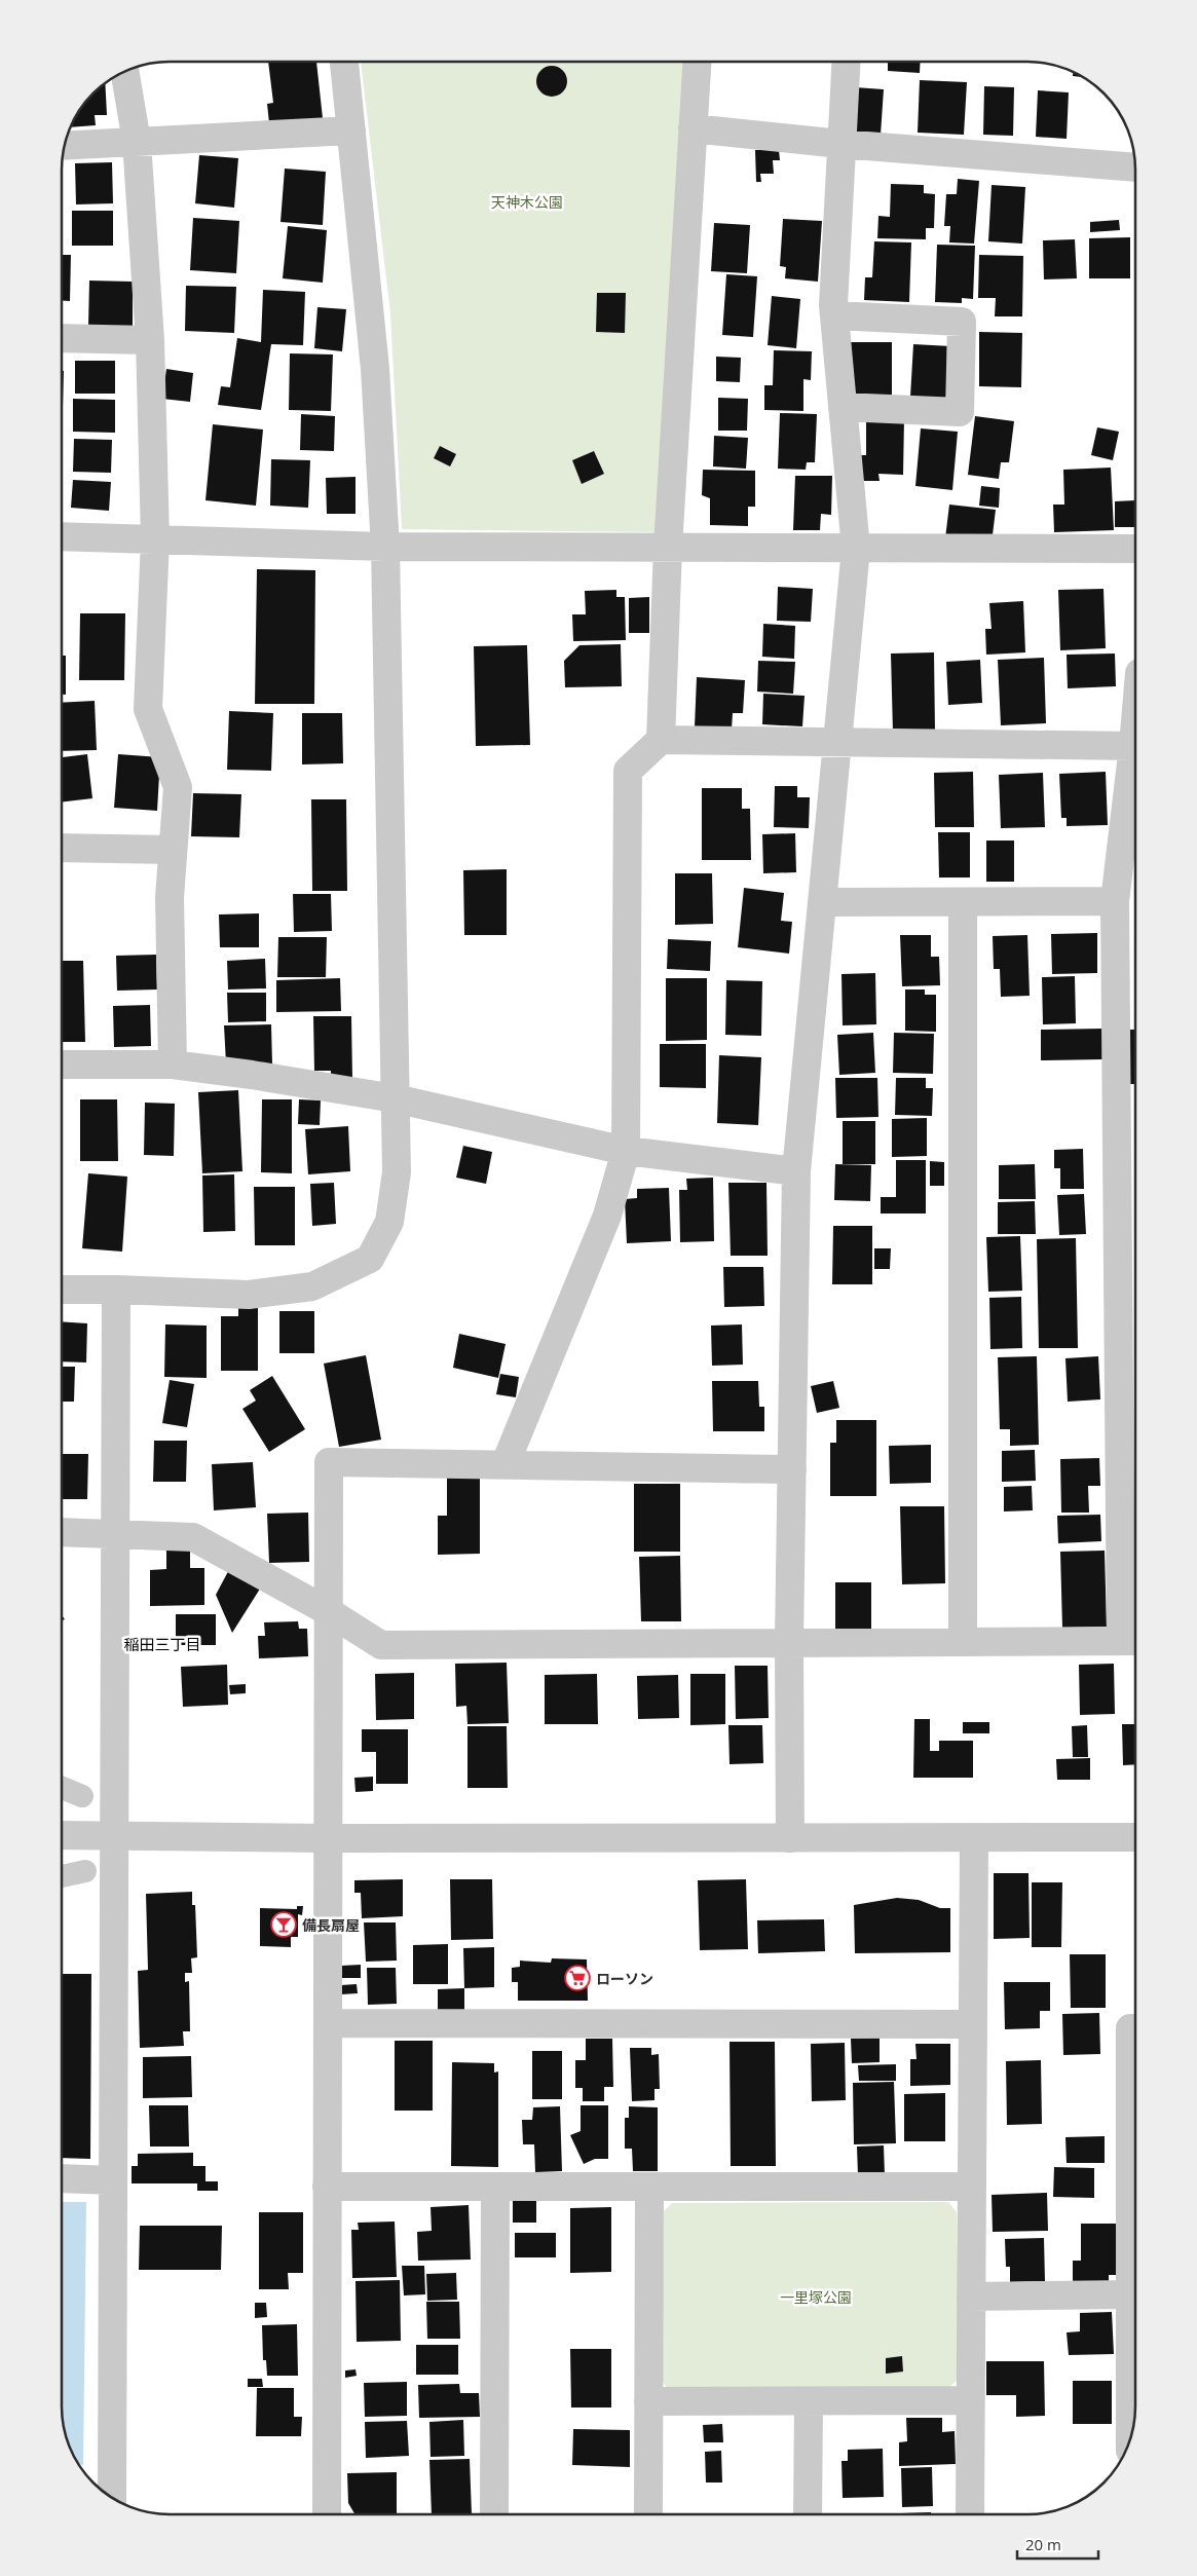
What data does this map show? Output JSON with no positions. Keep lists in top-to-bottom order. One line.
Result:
{"districts":["稲田三丁目"],"parks":["天神木公園","一里塚公園"],"places":{"bar":["備長扇屋"],"supermarket":["ローソン"]},"scale_bar":"20 m"}
